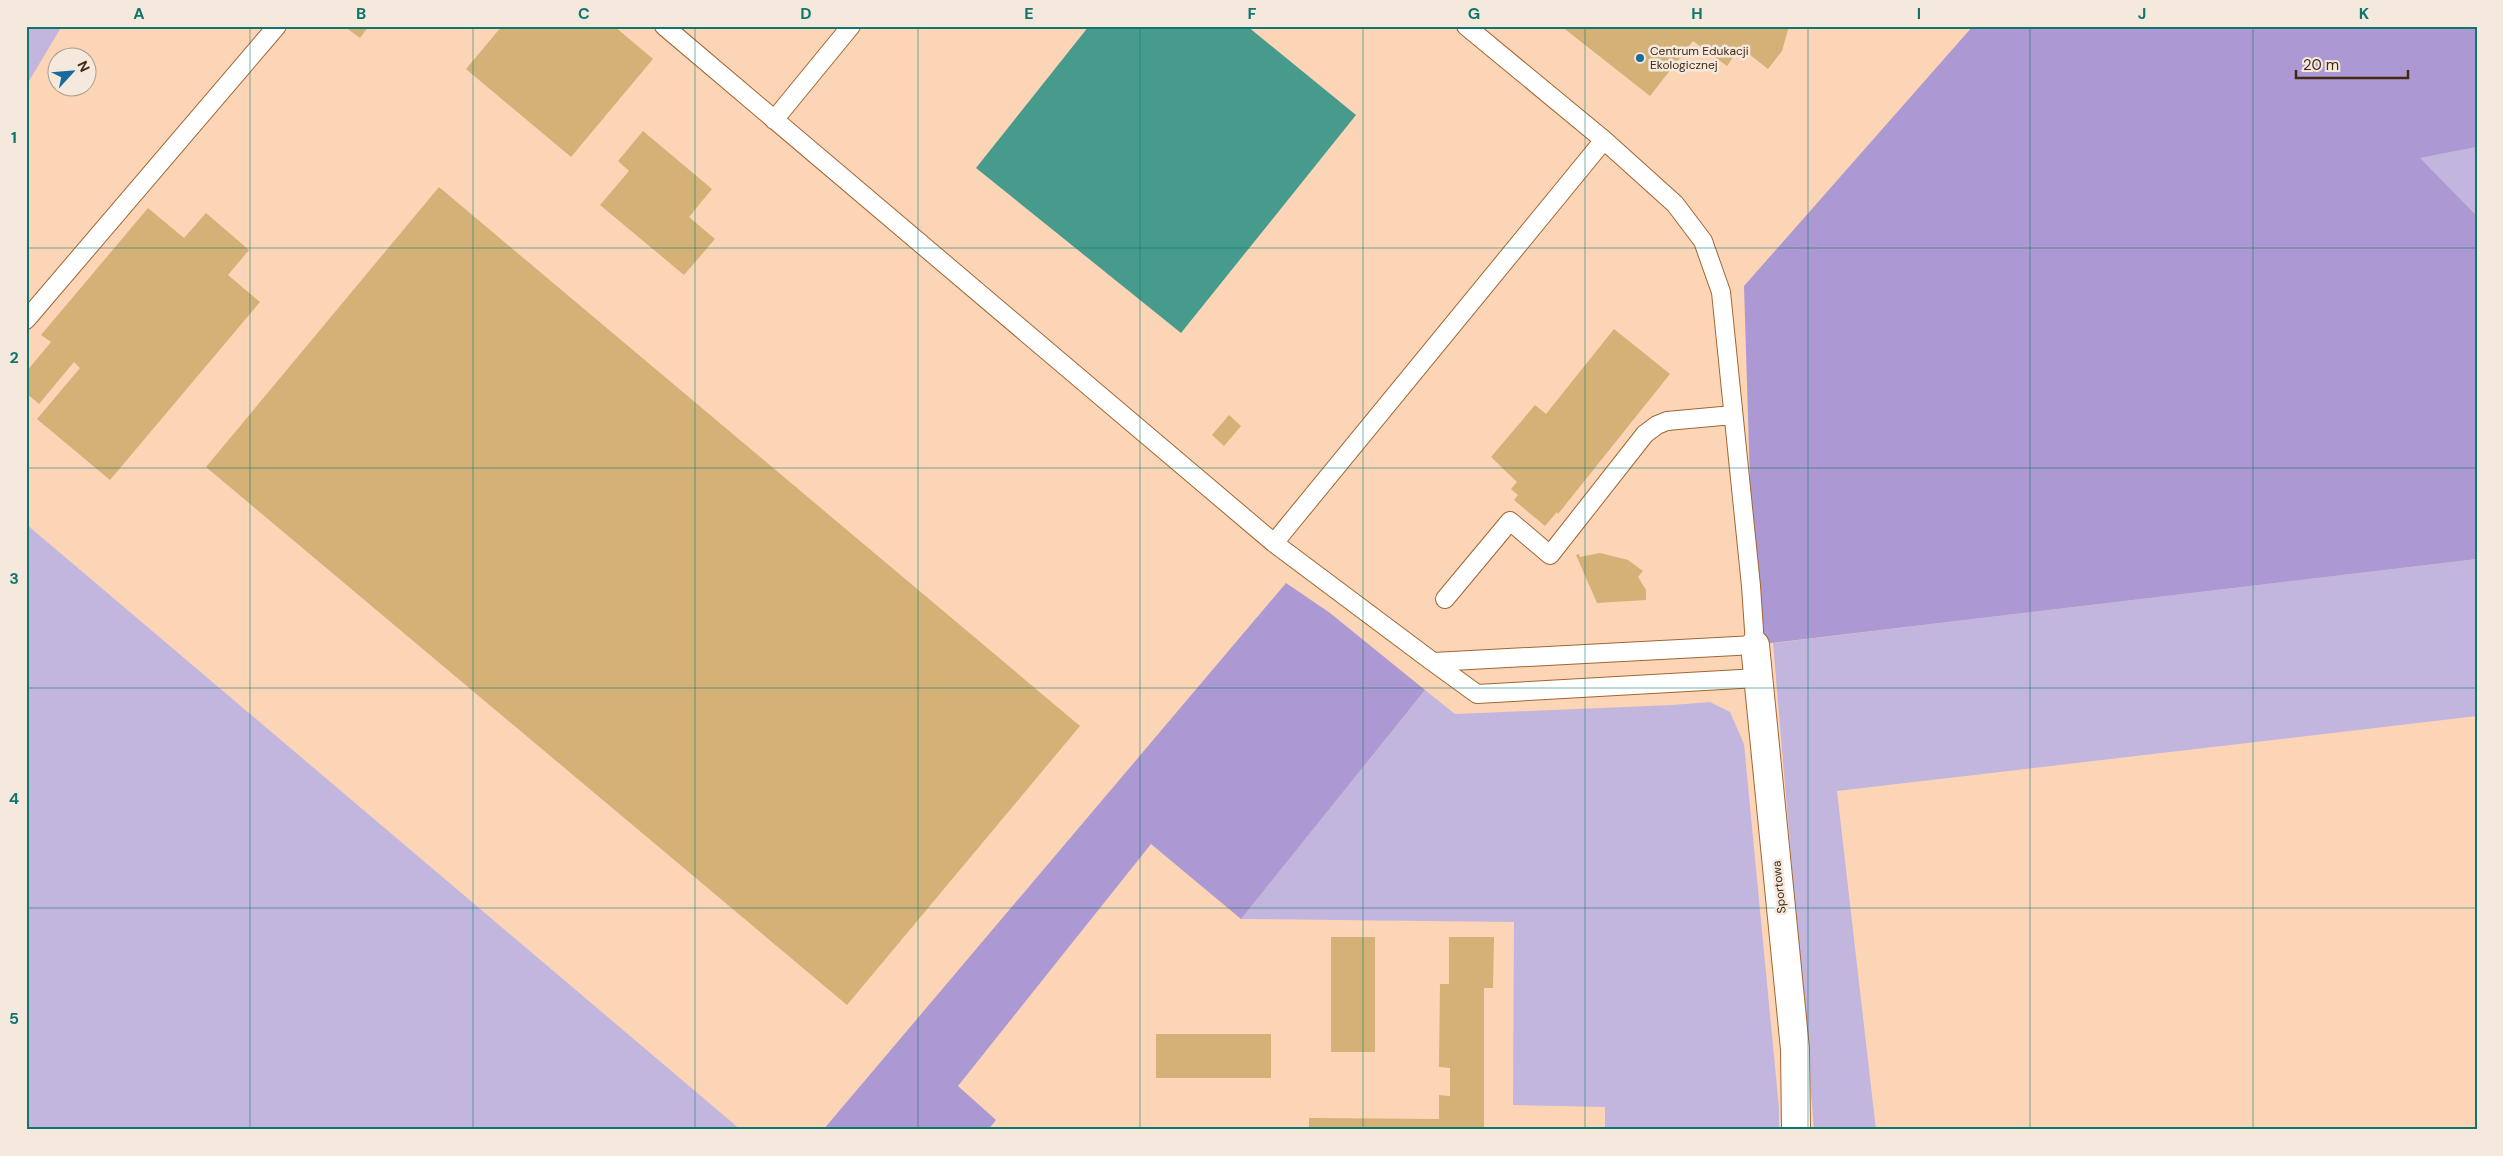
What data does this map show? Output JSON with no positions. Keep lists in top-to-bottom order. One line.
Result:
{"streets":{"street":["Sportowa"]},"places":["Centrum Edukacji Ekologicznej"],"scale_bar":"20 m","north":"top right","grid":{"columns":["A","B","C","D","E","F","G","H","I","J","K"],"rows":["1","2","3","4","5"]}}
